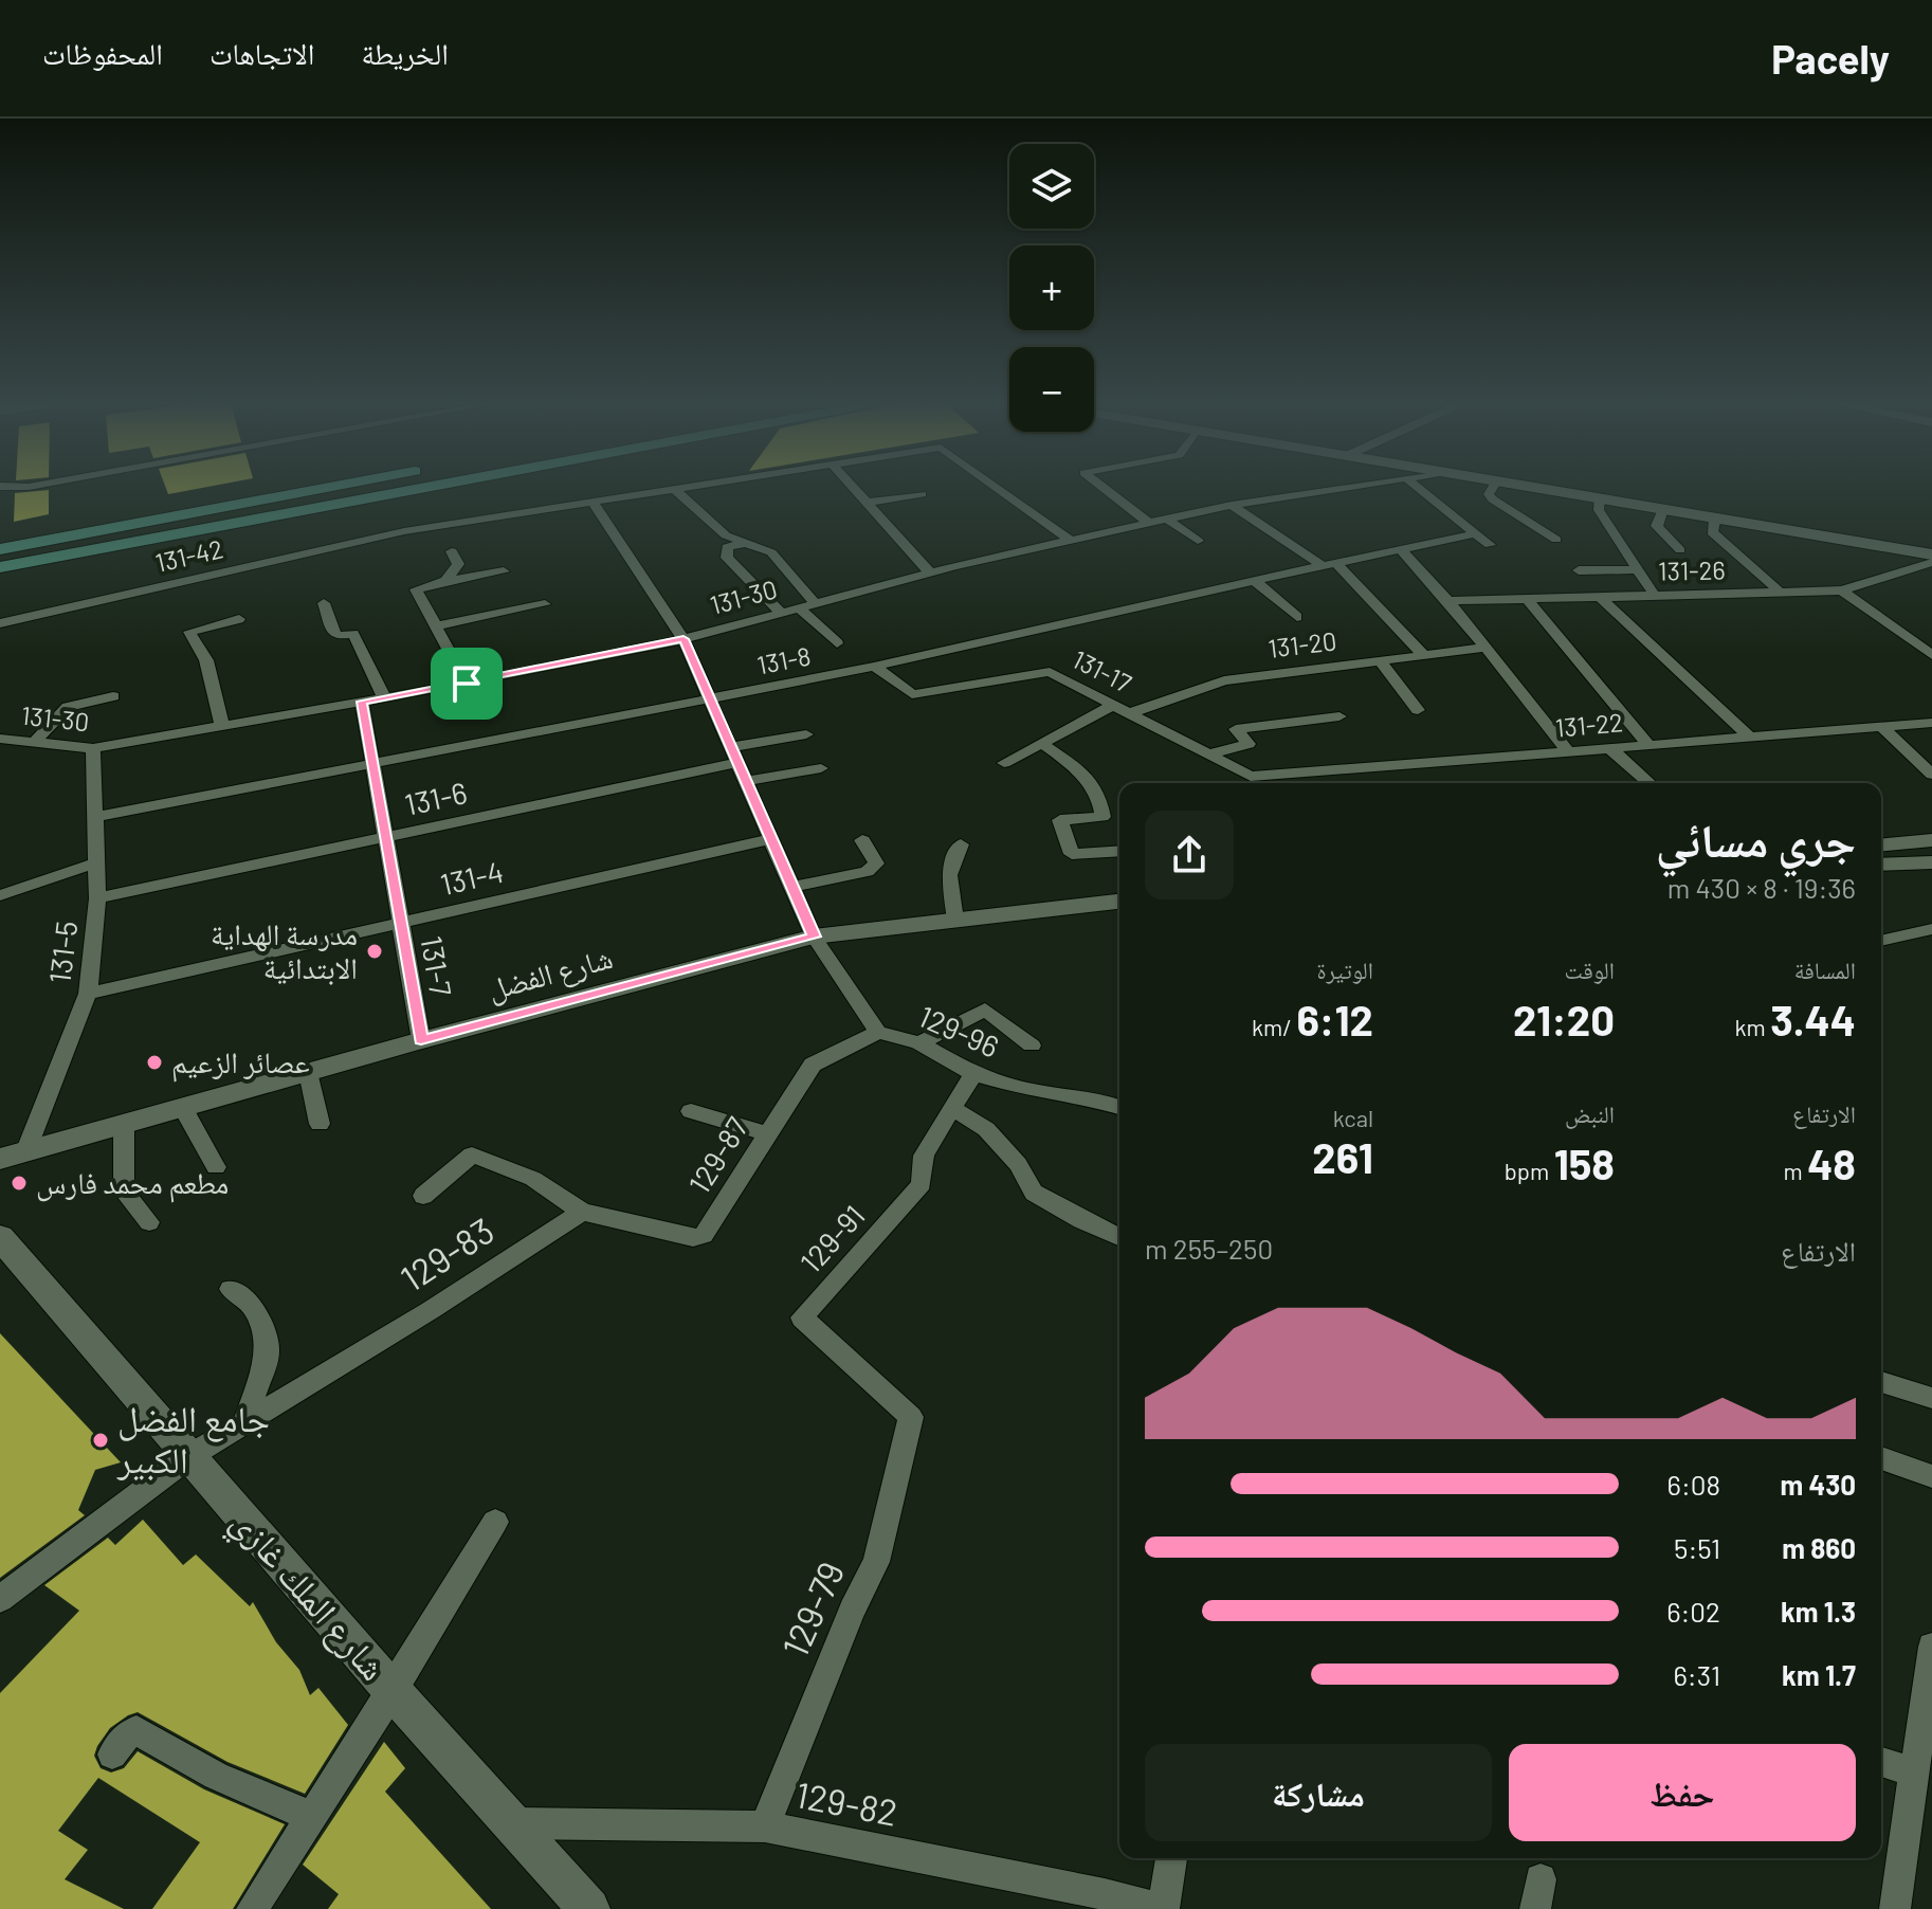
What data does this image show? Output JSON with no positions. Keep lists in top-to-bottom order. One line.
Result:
{"streets":{"street":["شارع الفضل","شارع الملك غازي"],"lane":["131-42","131-26","131-30","131-20","131-8","131-17","131-22","131-6","131-4","131-5","131-7","129-96","129-87","129-91","129-83","129-79","129-82"]},"crossings":[["131-42","131-30"],["131-42","129-96"],["131-30","131-5"],["131-30","131-7"],["131-30","129-96"],["131-20","131-17"],["131-8","131-17"],["131-8","131-5"],["131-8","131-7"],["131-8","129-96"],["131-17","131-22"],["131-6","131-5"],["131-6","131-7"],["131-6","129-96"],["131-4","131-5"],["131-4","131-7"],["131-4","129-96"],["131-5","شارع الفضل"],["131-7","شارع الفضل"],["شارع الفضل","129-96"],["129-96","129-87"],["129-96","129-91"],["129-87","129-83"],["129-91","129-79"],["129-83","شارع الملك غازي"],["شارع الملك غازي","129-82"],["129-79","129-82"]],"places":["مدرسة الهداية الابتدائية","عصائر الزعيم","مطعم محمد فارس","جامع الفضل الكبير"],"page":{"header":"Pacely","nav":["الخريطة","الاتجاهات","المحفوظات"],"map_buttons":["+","−"],"heading":["جري مسائي","19:36 · 8 × 430 m"],"stats":[["المسافة","3.44 km"],["الوقت","21:20"],["الوتيرة","6:12 /km"],["الارتفاع","48 m"],["النبض","158 bpm"],["kcal","261"]],"chart":["الارتفاع","250–255 m"],"list":[{"name":"430 m","note":"6:08"},{"name":"860 m","note":"5:51"},{"name":"1.3 km","note":"6:02"},{"name":"1.7 km","note":"6:31"}],"buttons":["حفظ","مشاركة"]}}
